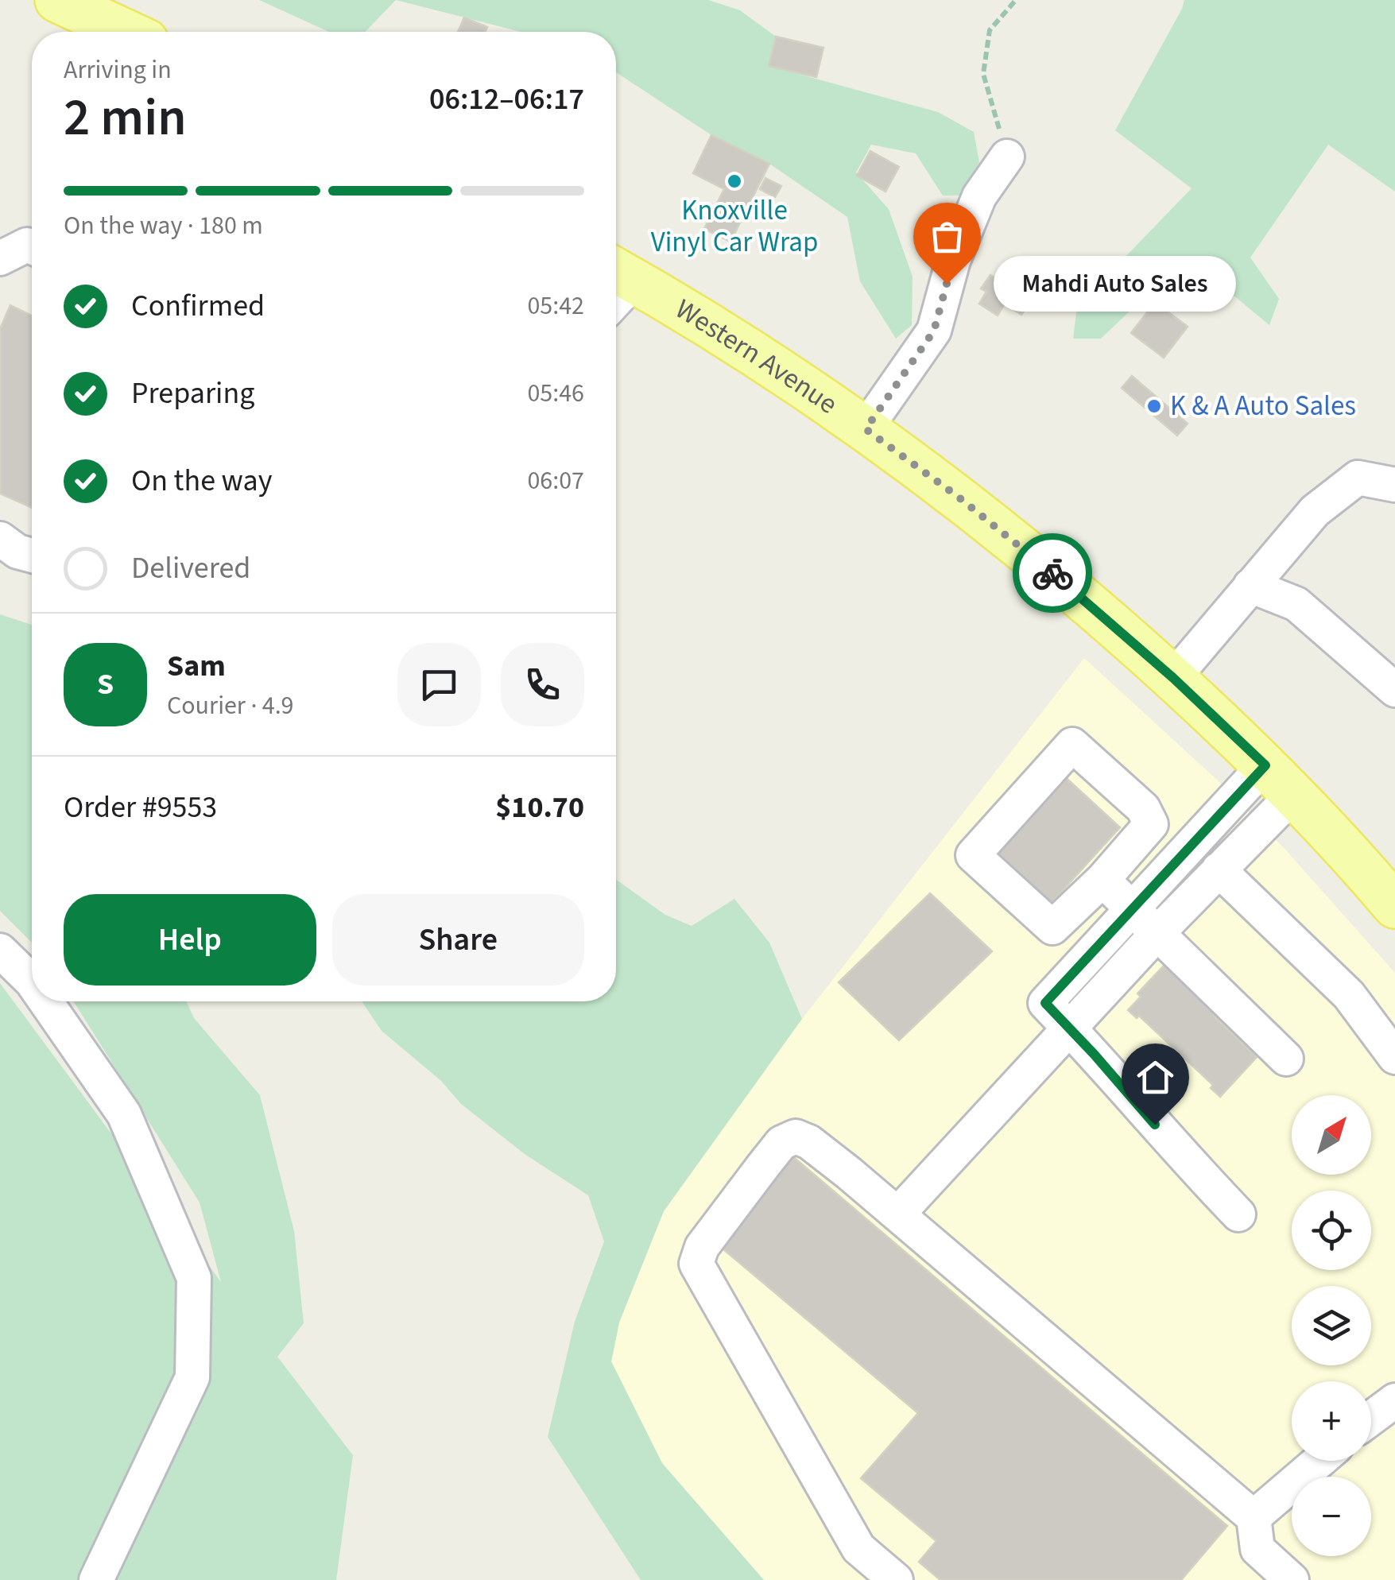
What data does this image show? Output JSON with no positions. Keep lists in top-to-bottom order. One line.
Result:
{"streets":{"main road":["Western Avenue"]},"places":["Knoxville Vinyl Car Wrap","Mahdi Auto Sales","K & A Auto Sales"],"north":"top right","page":{"heading":["2 min","Arriving in","06:12–06:17"],"panel":["Sam","Courier · 4.9","Order #9553","$10.70"],"bar":"On the way · 180 m","bubble":"Mahdi Auto Sales","list":[["Confirmed","05:42"],["Preparing","05:46"],["On the way","06:07"],"Delivered"],"round":"S","buttons":["Help","Share"],"map_buttons":["+","−"]}}
